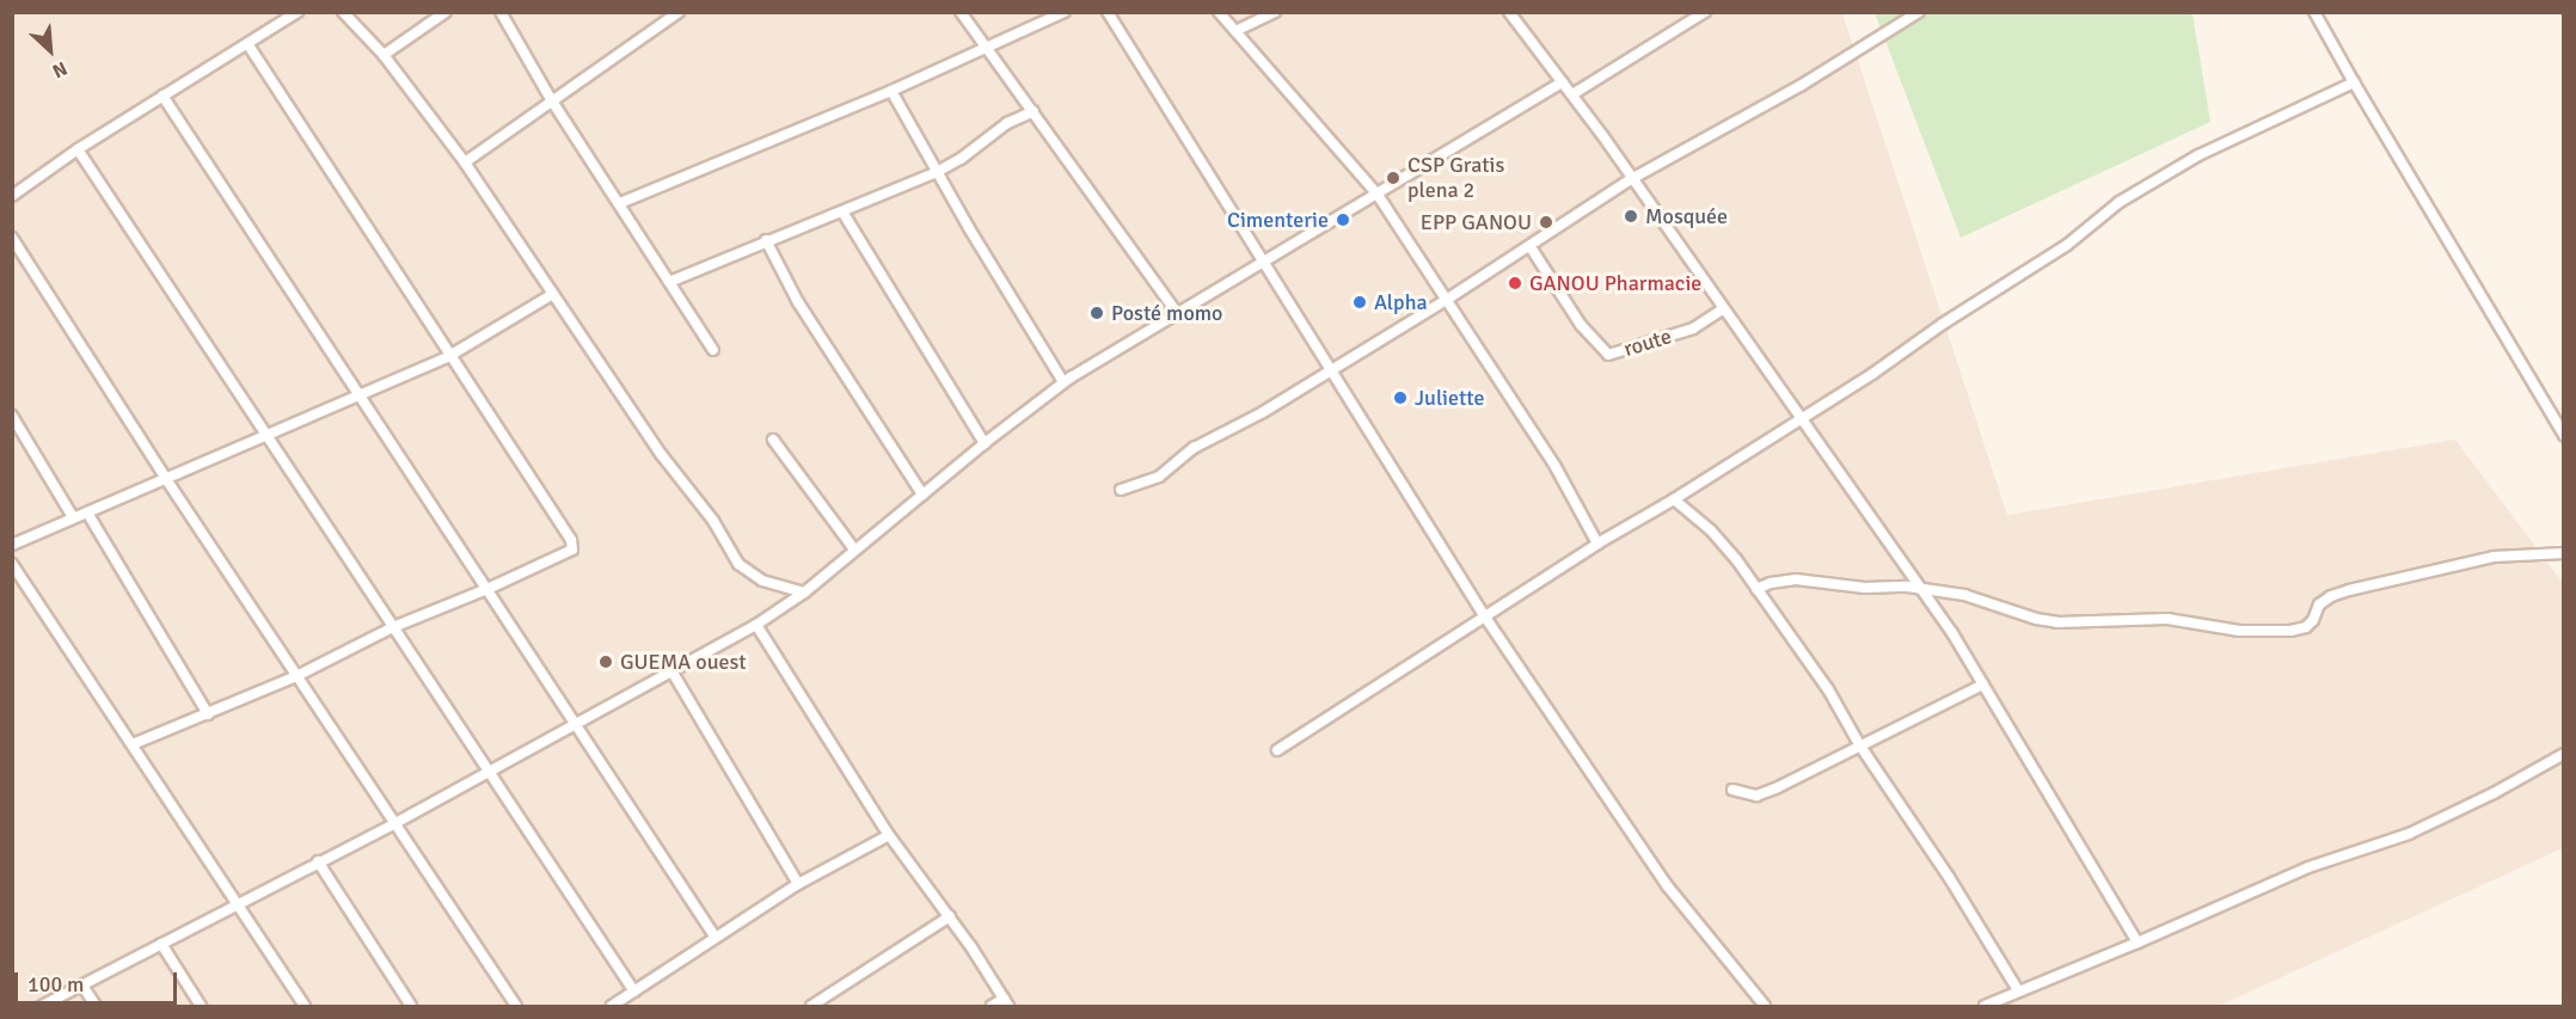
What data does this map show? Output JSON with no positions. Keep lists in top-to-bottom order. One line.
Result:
{"streets":{"street":["route"]},"places":["CSP Gratis plena 2","Mosquée","Cimenterie","EPP GANOU","GANOU Pharmacie","Alpha","Posté momo","Juliette","GUEMA ouest"],"scale_bar":"100 m","north":"bottom right"}
